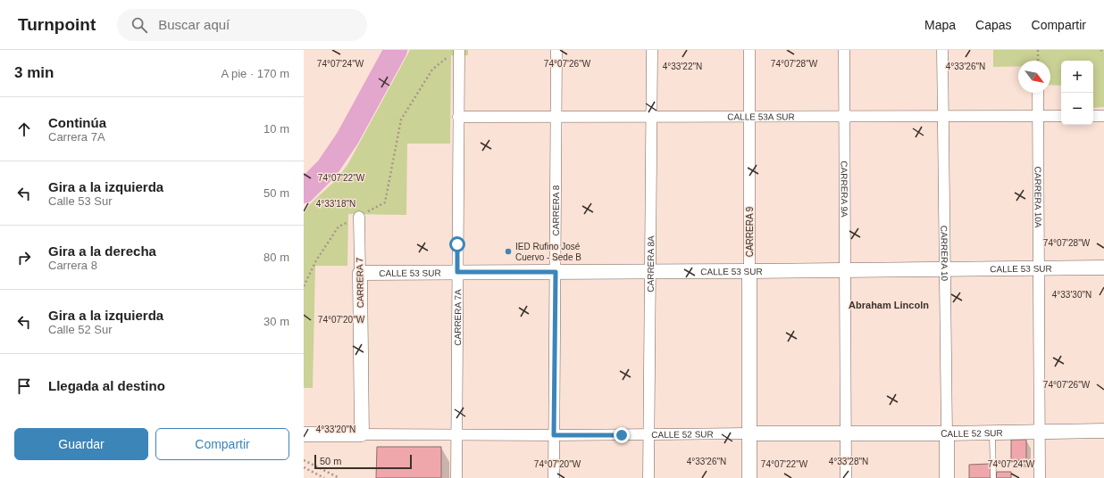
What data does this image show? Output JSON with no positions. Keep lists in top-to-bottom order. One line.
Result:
{"streets":{"street":["CALLE 53A SUR","CARRERA 9A","CARRERA 10A","CARRERA 8","CARRERA 9","CARRERA 10","CARRERA 8A","CALLE 53 SUR","CARRERA 7","CARRERA 7A","CALLE 52 SUR"]},"crossings":[["CALLE 53A SUR","CARRERA 9A"],["CALLE 53A SUR","CARRERA 10A"],["CALLE 53A SUR","CARRERA 8"],["CALLE 53A SUR","CARRERA 9"],["CALLE 53A SUR","CARRERA 10"],["CALLE 53A SUR","CARRERA 8A"],["CALLE 53A SUR","CARRERA 7A"],["CARRERA 9A","CALLE 53 SUR"],["CARRERA 9A","CALLE 52 SUR"],["CARRERA 10A","CALLE 53 SUR"],["CARRERA 10A","CALLE 52 SUR"],["CARRERA 8","CALLE 53 SUR"],["CARRERA 8","CALLE 52 SUR"],["CARRERA 9","CALLE 53 SUR"],["CARRERA 9","CALLE 52 SUR"],["CARRERA 10","CALLE 53 SUR"],["CARRERA 10","CALLE 52 SUR"],["CARRERA 8A","CALLE 53 SUR"],["CARRERA 8A","CALLE 52 SUR"],["CALLE 53 SUR","CARRERA 7"],["CALLE 53 SUR","CARRERA 7A"],["CARRERA 7","CALLE 52 SUR"],["CARRERA 7A","CALLE 52 SUR"]],"districts":["Abraham Lincoln"],"places":["IED Rufino José Cuervo - Sede B"],"scale_bar":"50 m","north":"bottom right","page":{"header":"Turnpoint","search":"Buscar aquí","nav":["Mapa","Capas","Compartir"],"heading":["3 min","A pie · 170 m"],"map_buttons":["+","−"],"list":[["Continúa","Carrera 7A","10 m"],["Gira a la izquierda","Calle 53 Sur","50 m"],["Gira a la derecha","Carrera 8","80 m"],["Gira a la izquierda","Calle 52 Sur","30 m"],"Llegada al destino"],"buttons":["Guardar","Compartir"],"scale":"50 m"},"coordinates":["74°07'24\"W","74°07'26\"W","74°07'28\"W","4°33'22\"N","4°33'26\"N","74°07'22\"W","4°33'18\"N","4°33'30\"N","74°07'20\"W","4°33'20\"N","4°33'28\"N"]}
